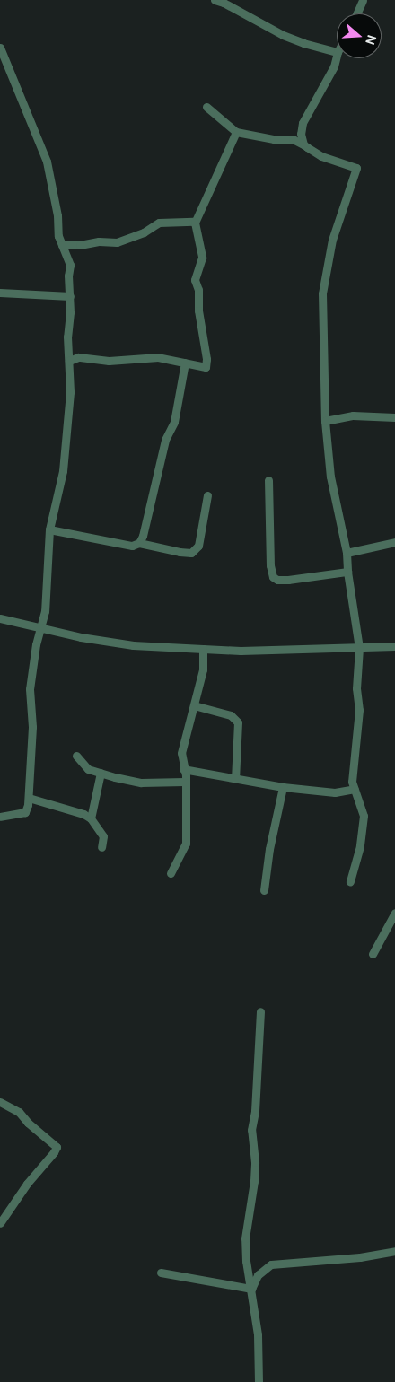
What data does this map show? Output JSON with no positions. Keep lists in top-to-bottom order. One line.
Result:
{"north":"right"}
